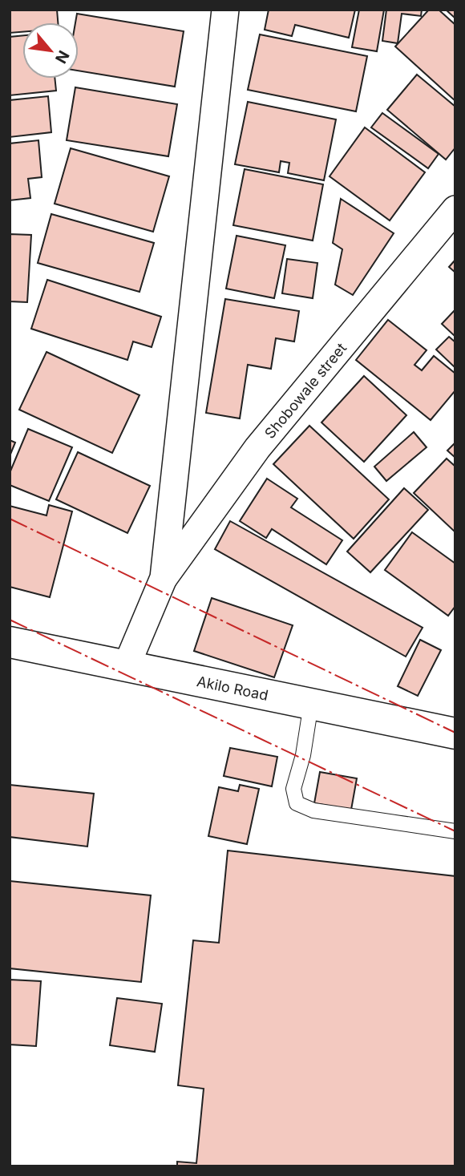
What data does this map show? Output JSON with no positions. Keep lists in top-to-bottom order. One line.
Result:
{"streets":{"street":["Shobowale street","Akilo Road"]},"north":"bottom right"}
